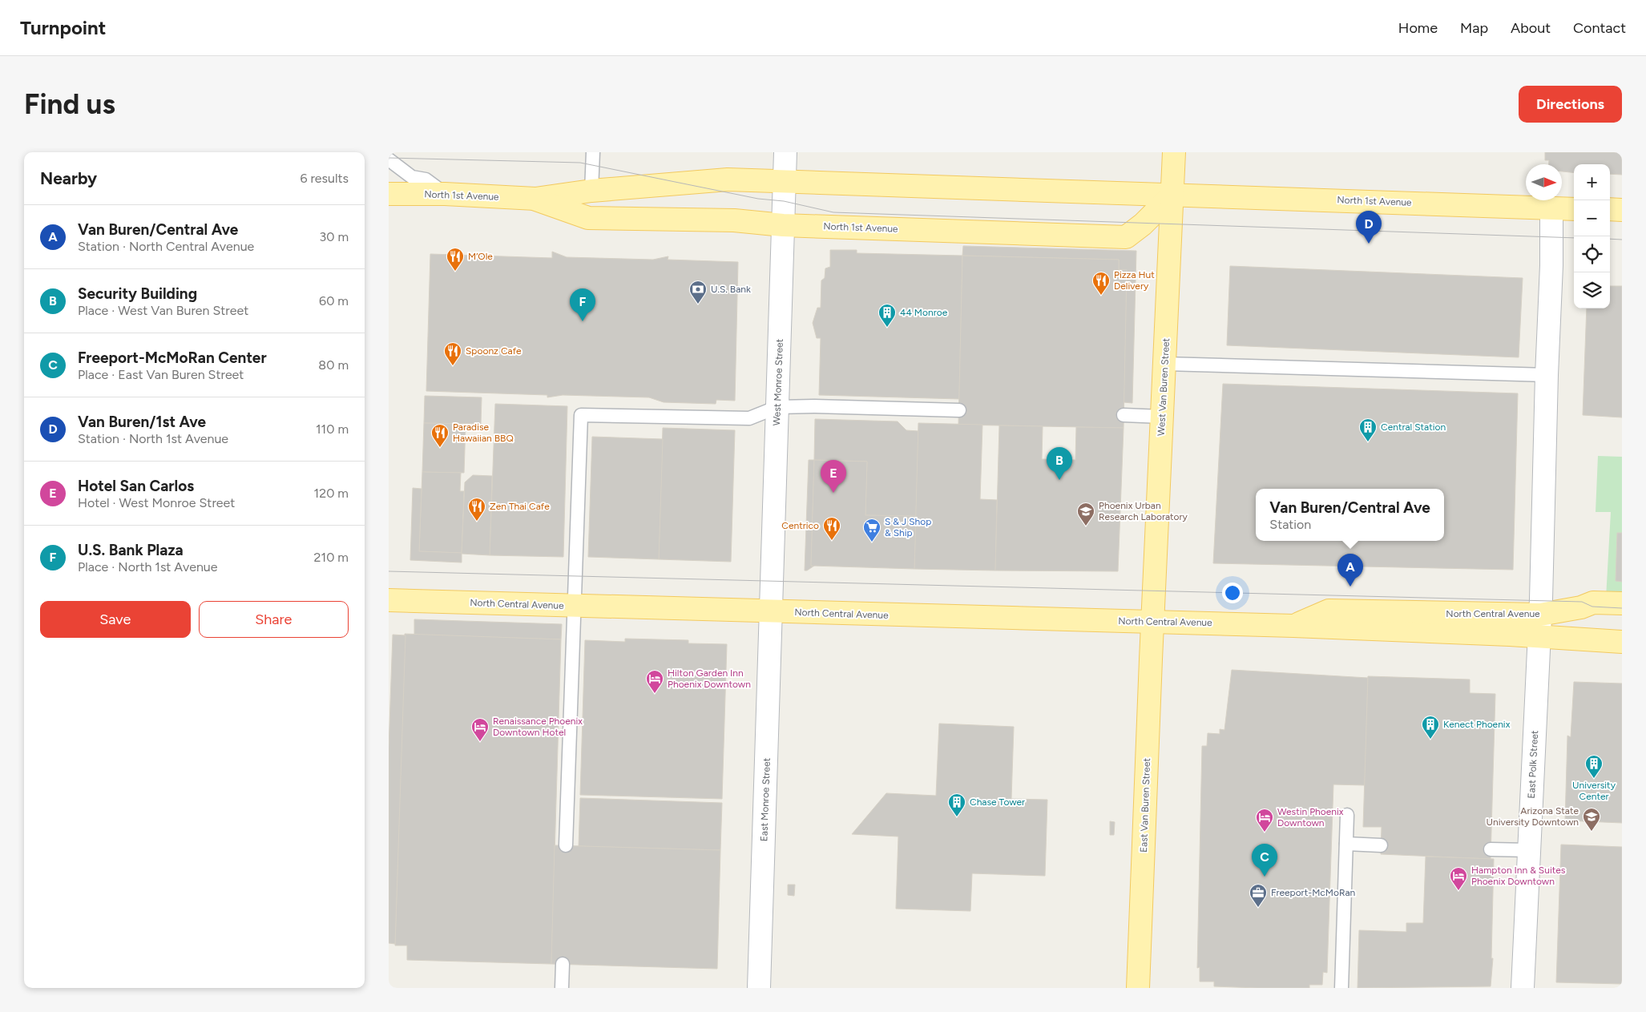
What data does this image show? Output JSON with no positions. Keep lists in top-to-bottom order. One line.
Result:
{"streets":{"main road":["North 1st Avenue","West Van Buren Street","North Central Avenue","East Van Buren Street"],"street":["West Monroe Street","East Polk Street","East Monroe Street"]},"crossings":[["North 1st Avenue","West Monroe Street"],["North 1st Avenue","West Van Buren Street"],["North 1st Avenue","East Polk Street"],["West Monroe Street","North Central Avenue"],["West Monroe Street","East Monroe Street"],["West Van Buren Street","North Central Avenue"],["West Van Buren Street","East Van Buren Street"],["North Central Avenue","East Polk Street"],["North Central Avenue","East Monroe Street"],["North Central Avenue","East Van Buren Street"]],"places":{"restaurant":["M’Ole","Pizza Hut Delivery","Spoonz Cafe","Paradise Hawaiian BBQ","Zen Thai Cafe","Centrico"],"bank":["U.S. Bank"],"building":["44 Monroe","Central Station","Kenect Phoenix","University Center","Chase Tower"],"school or university":["Phoenix Urban Research Laboratory","Arizona State University Downtown"],"supermarket":["S & J Shop & Ship"],"hotel":["Hilton Garden Inn Phoenix Downtown","Renaissance Phoenix Downtown Hotel","Westin Phoenix Downtown","Hampton Inn & Suites Phoenix Downtown"],"office":["Freeport-McMoRan"]},"north":"right","page":{"header":"Turnpoint","nav":["Home","Map","About","Contact"],"buttons":["Directions",["Save","Share"]],"title":"Find us","heading":["Nearby","6 results"],"map_buttons":["+","−"],"list":[{"mark":"A","name":"Van Buren/Central Ave","note":"Station · North Central Avenue","value":"30 m"},{"mark":"B","name":"Security Building","note":"Place · West Van Buren Street","value":"60 m"},{"mark":"C","name":"Freeport-McMoRan Center","note":"Place · East Van Buren Street","value":"80 m"},{"mark":"D","name":"Van Buren/1st Ave","note":"Station · North 1st Avenue","value":"110 m"},{"mark":"E","name":"Hotel San Carlos","note":"Hotel · West Monroe Street","value":"120 m"},{"mark":"F","name":"U.S. Bank Plaza","note":"Place · North 1st Avenue","value":"210 m"}],"pins":["D","F","B","E","A","C"],"popup":["Van Buren/Central Ave","Station"]}}
